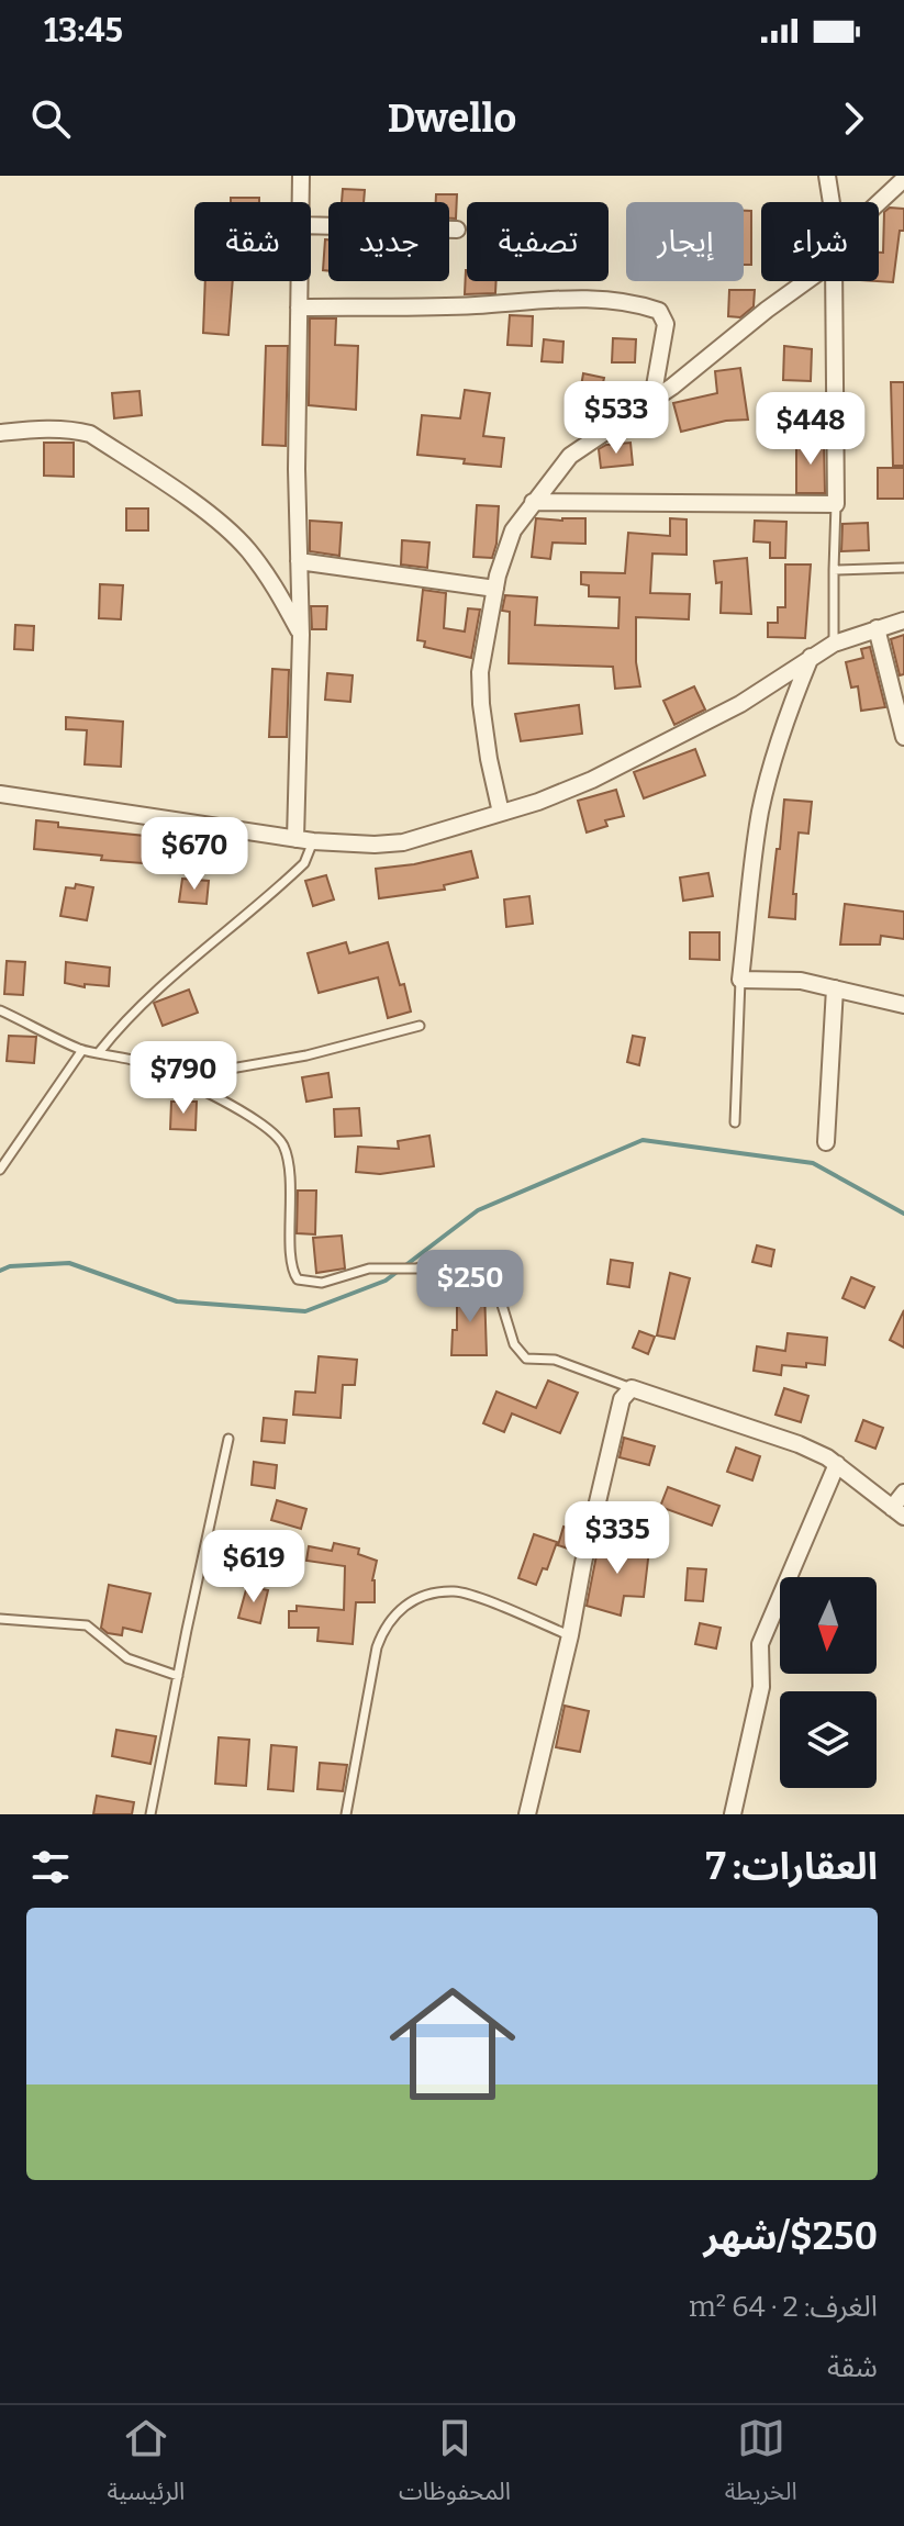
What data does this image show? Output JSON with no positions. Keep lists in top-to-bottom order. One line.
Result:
{"north":"bottom","page":{"status":"13:45","header":"Dwello","chip":["شراء","إيجار","تصفية","جديد","شقة"],"price":["$533","$448","$670","$790","$250","$335","$619"],"heading":"العقارات: 7","list":[{"name":"$250/شهر","note":"الغرف: 2 · 64 m² · شقة"}],"tabs":["الخريطة","المحفوظات","الرئيسية"]}}
